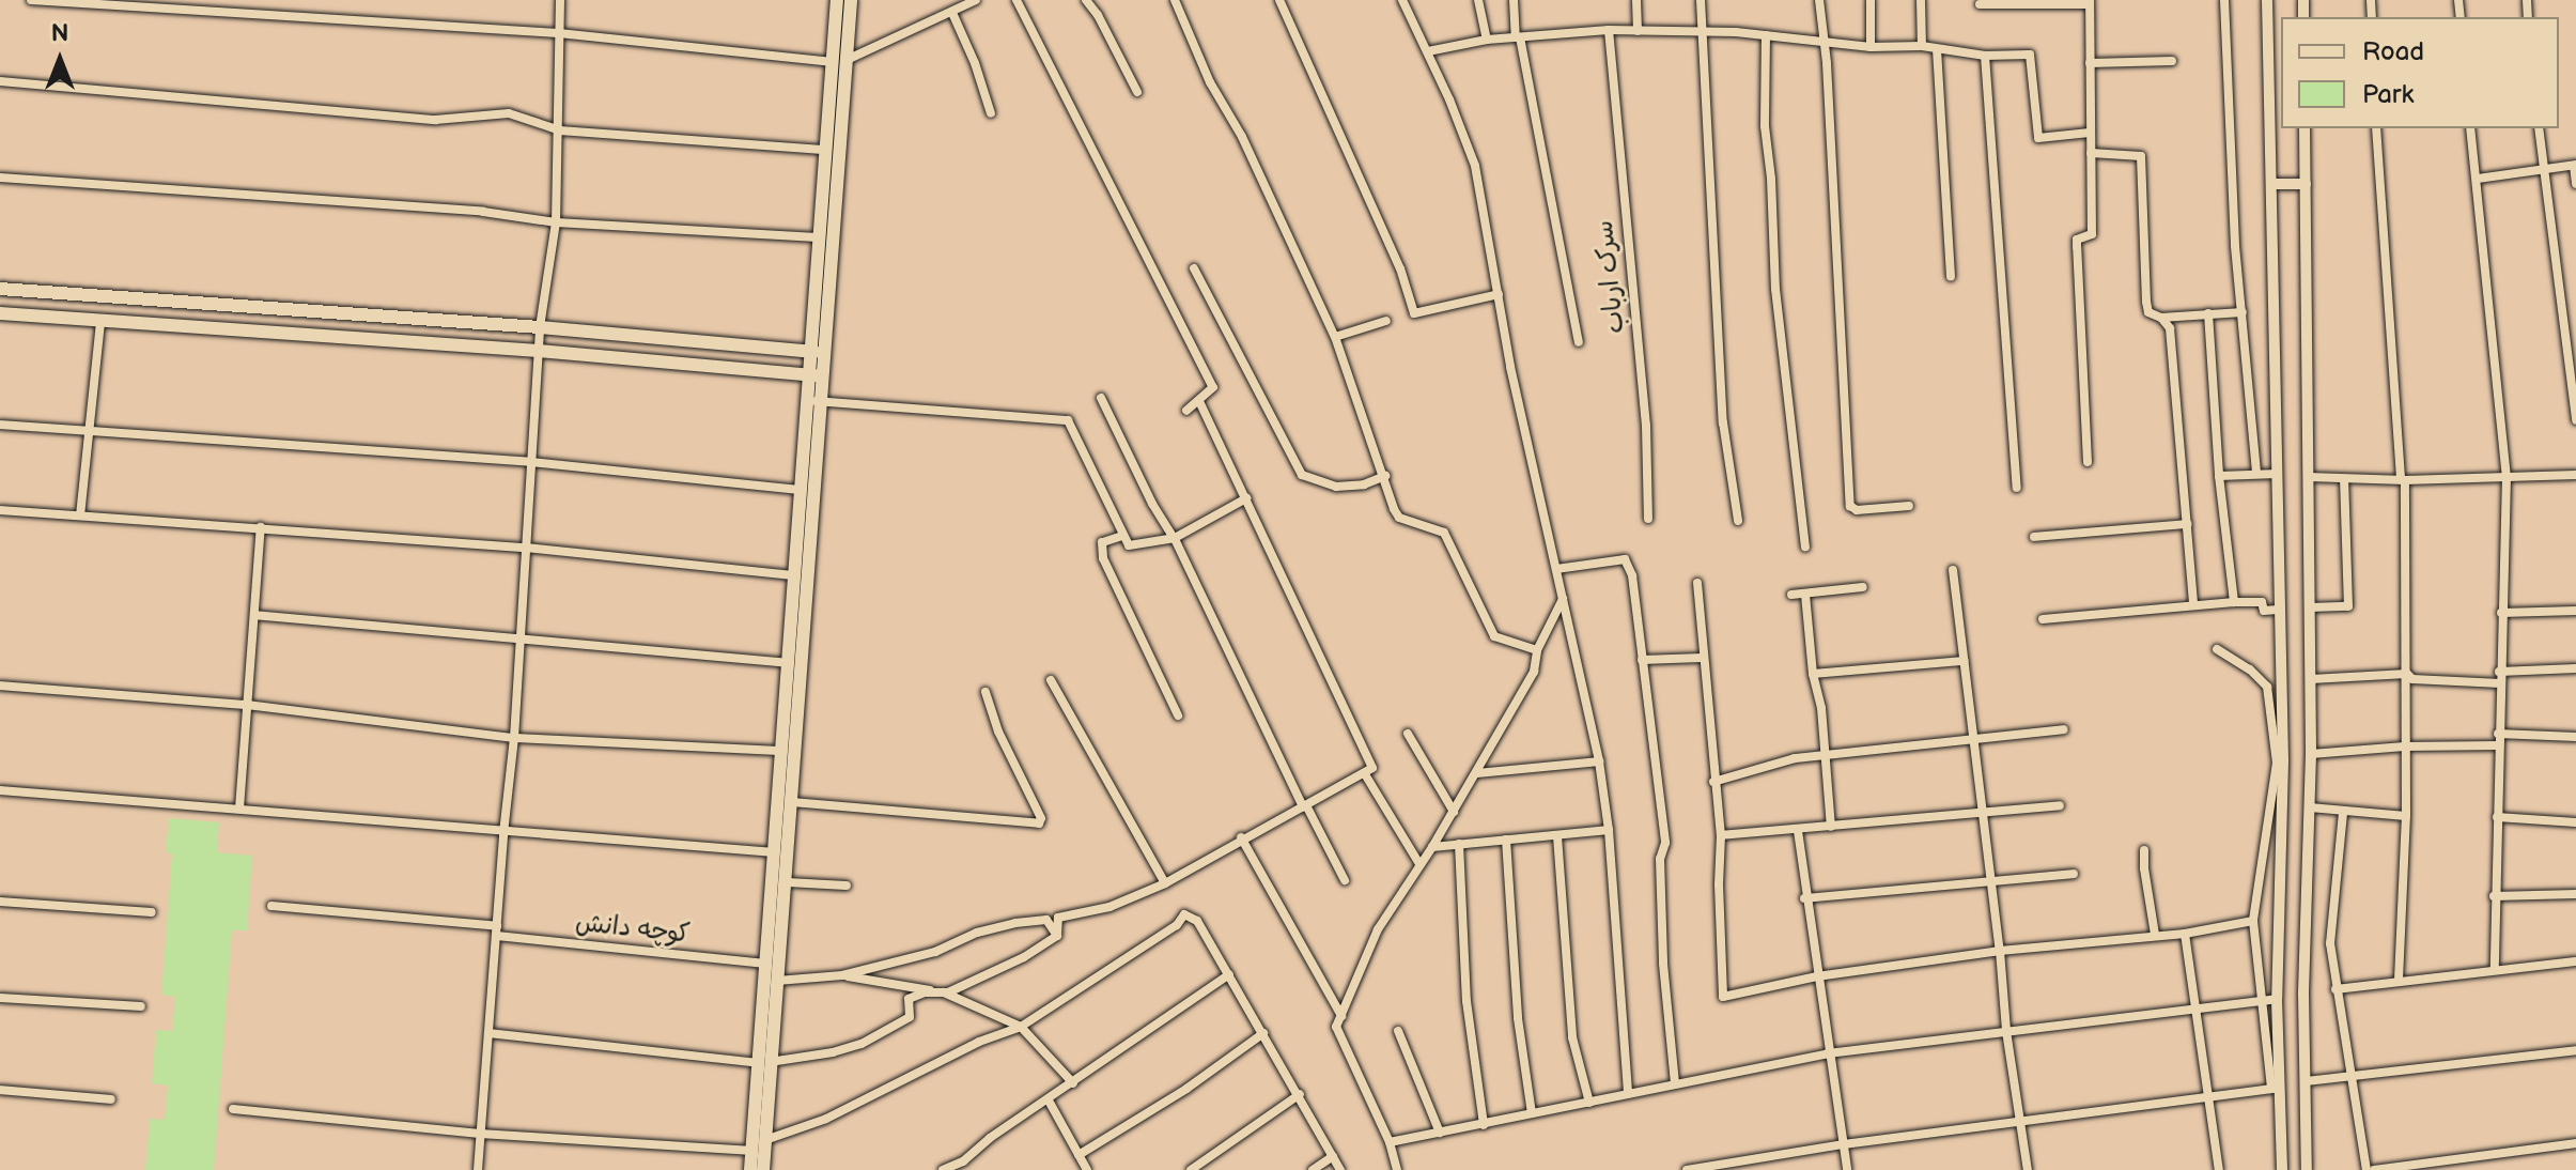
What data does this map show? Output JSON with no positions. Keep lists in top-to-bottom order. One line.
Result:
{"streets":{"street":["سرک ارباب","کوچه دانش"]},"legend":["Road","Park"],"north":"top"}
